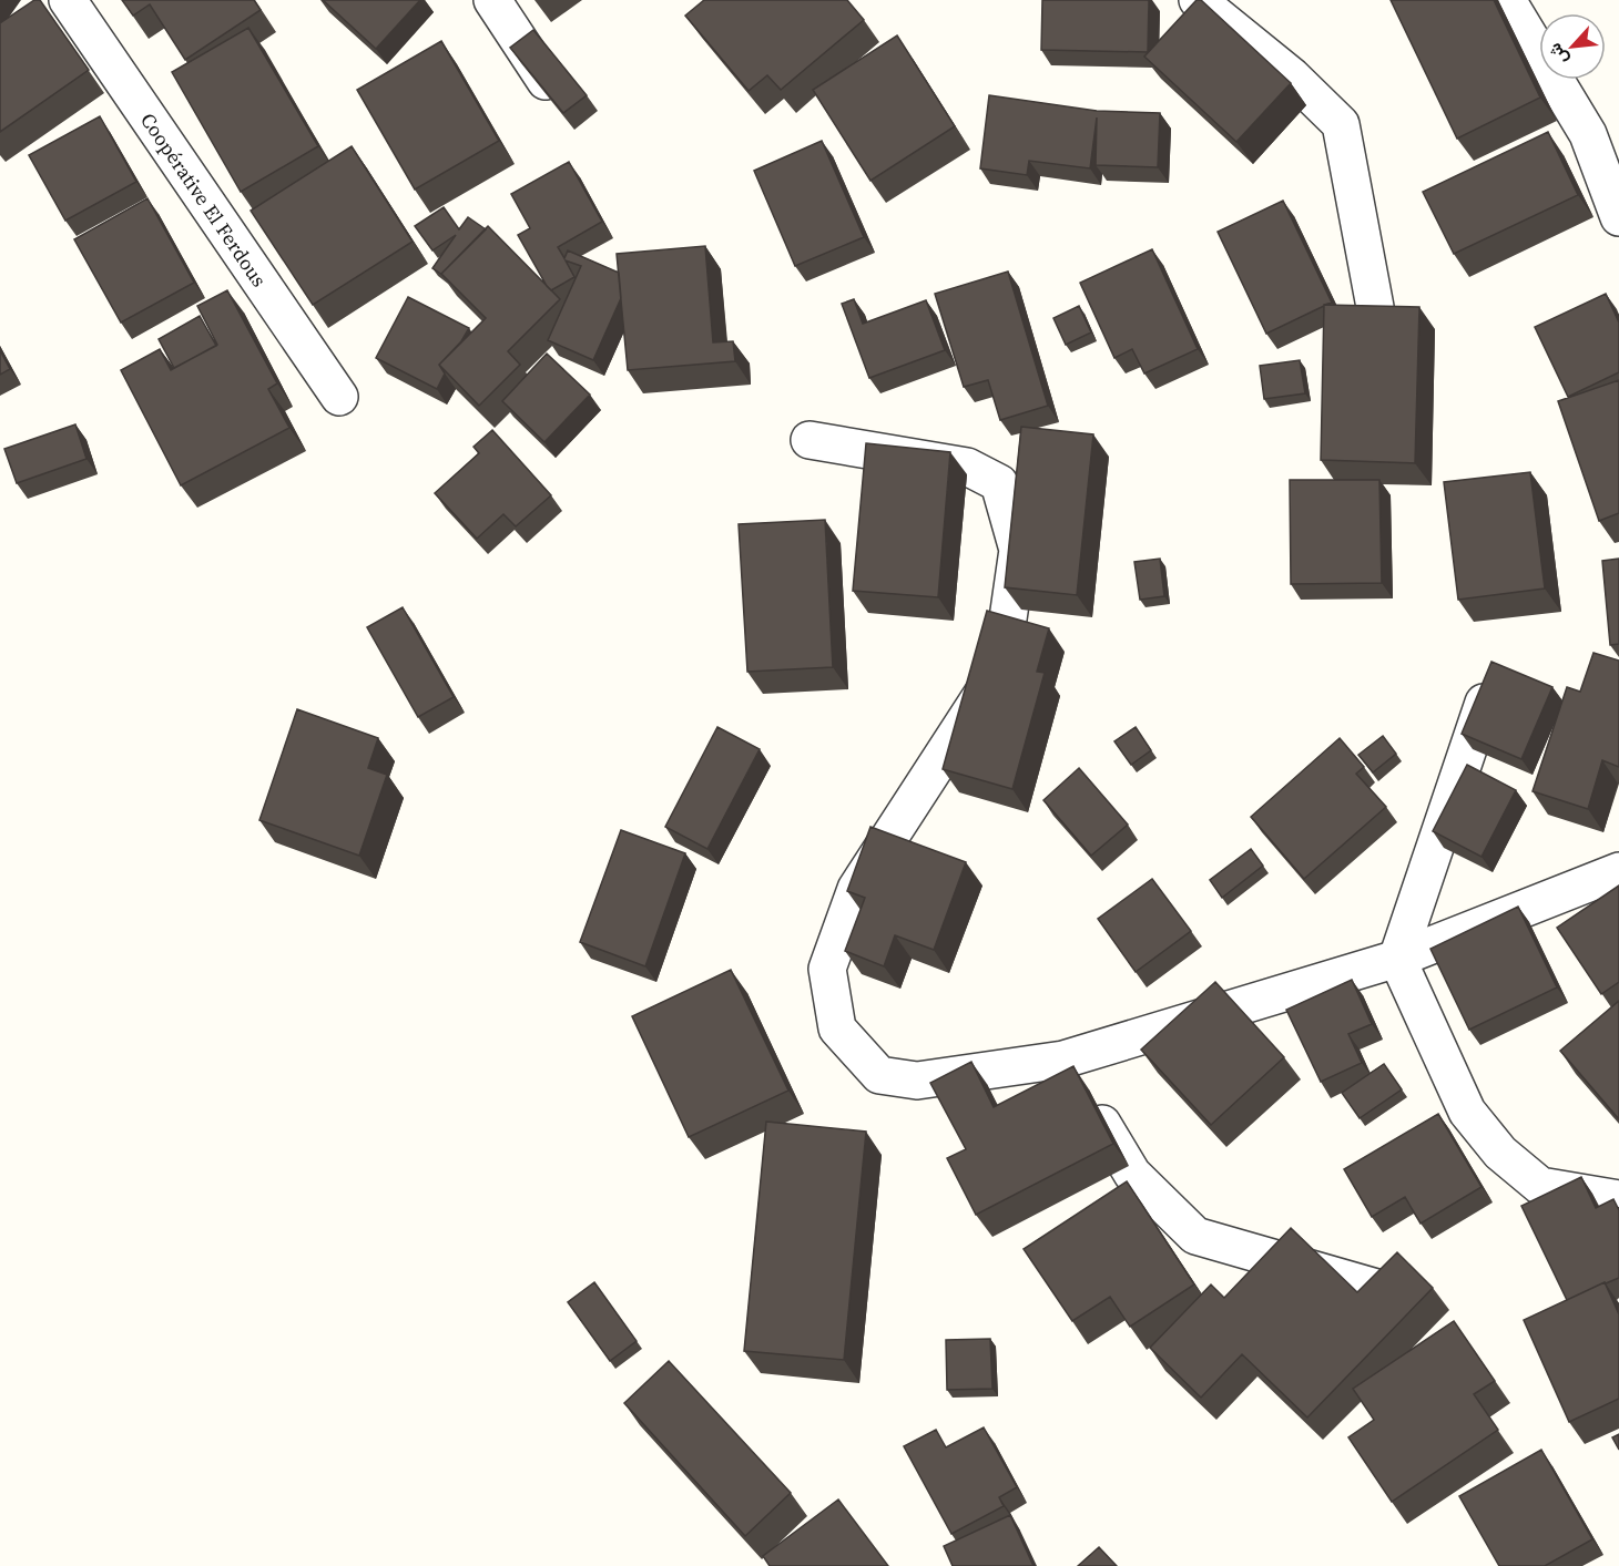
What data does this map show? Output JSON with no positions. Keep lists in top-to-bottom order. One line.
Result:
{"streets":{"street":["Coopérative El Ferdous"]},"north":"bottom left"}
